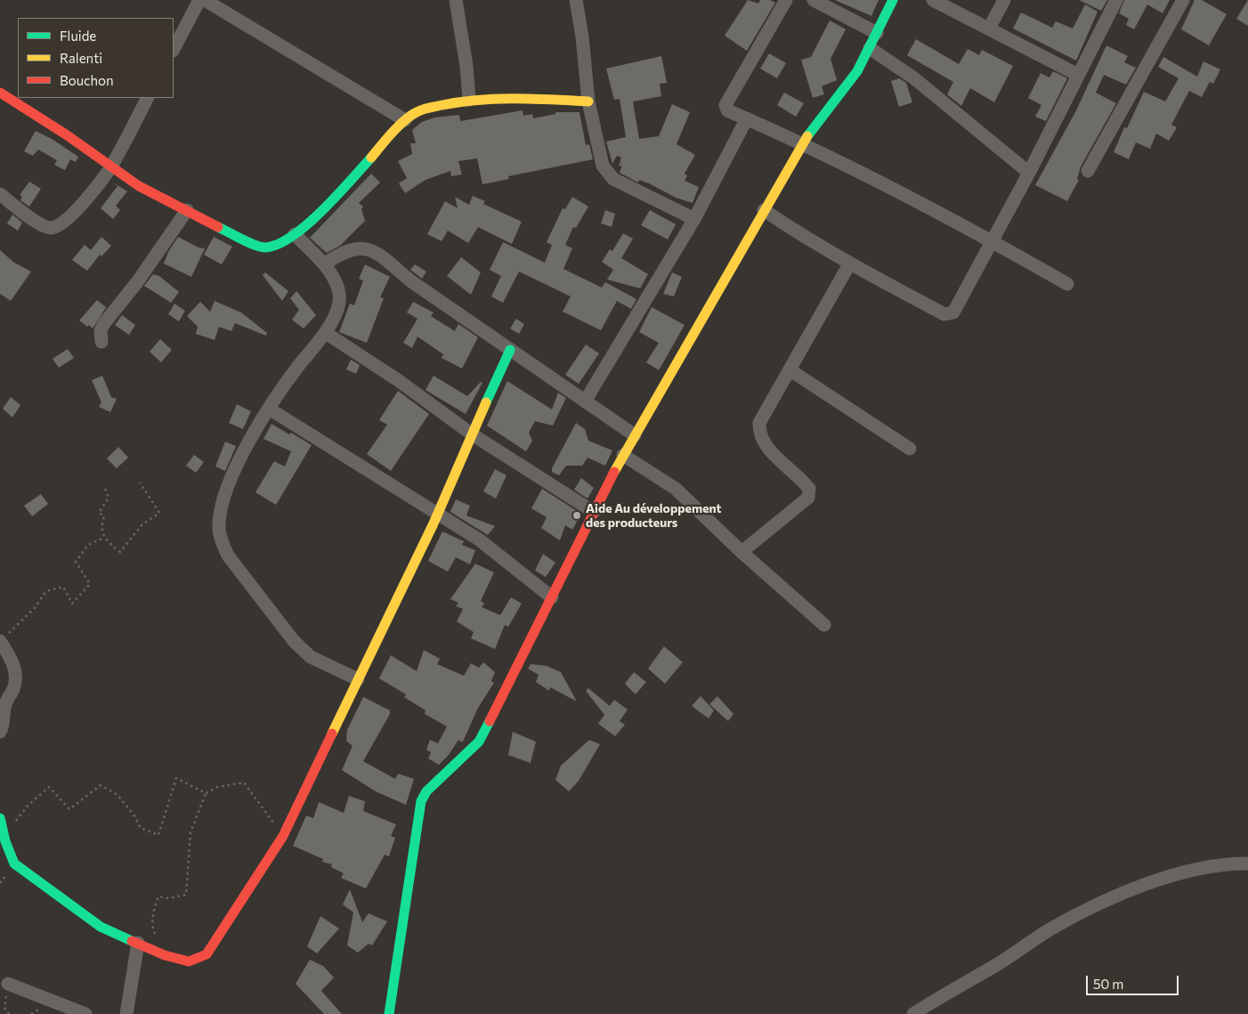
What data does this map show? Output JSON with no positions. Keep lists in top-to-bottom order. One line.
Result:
{"places":["Aide Au développement des producteurs"],"legend":["Fluide","Ralenti","Bouchon"],"scale_bar":"50 m"}
